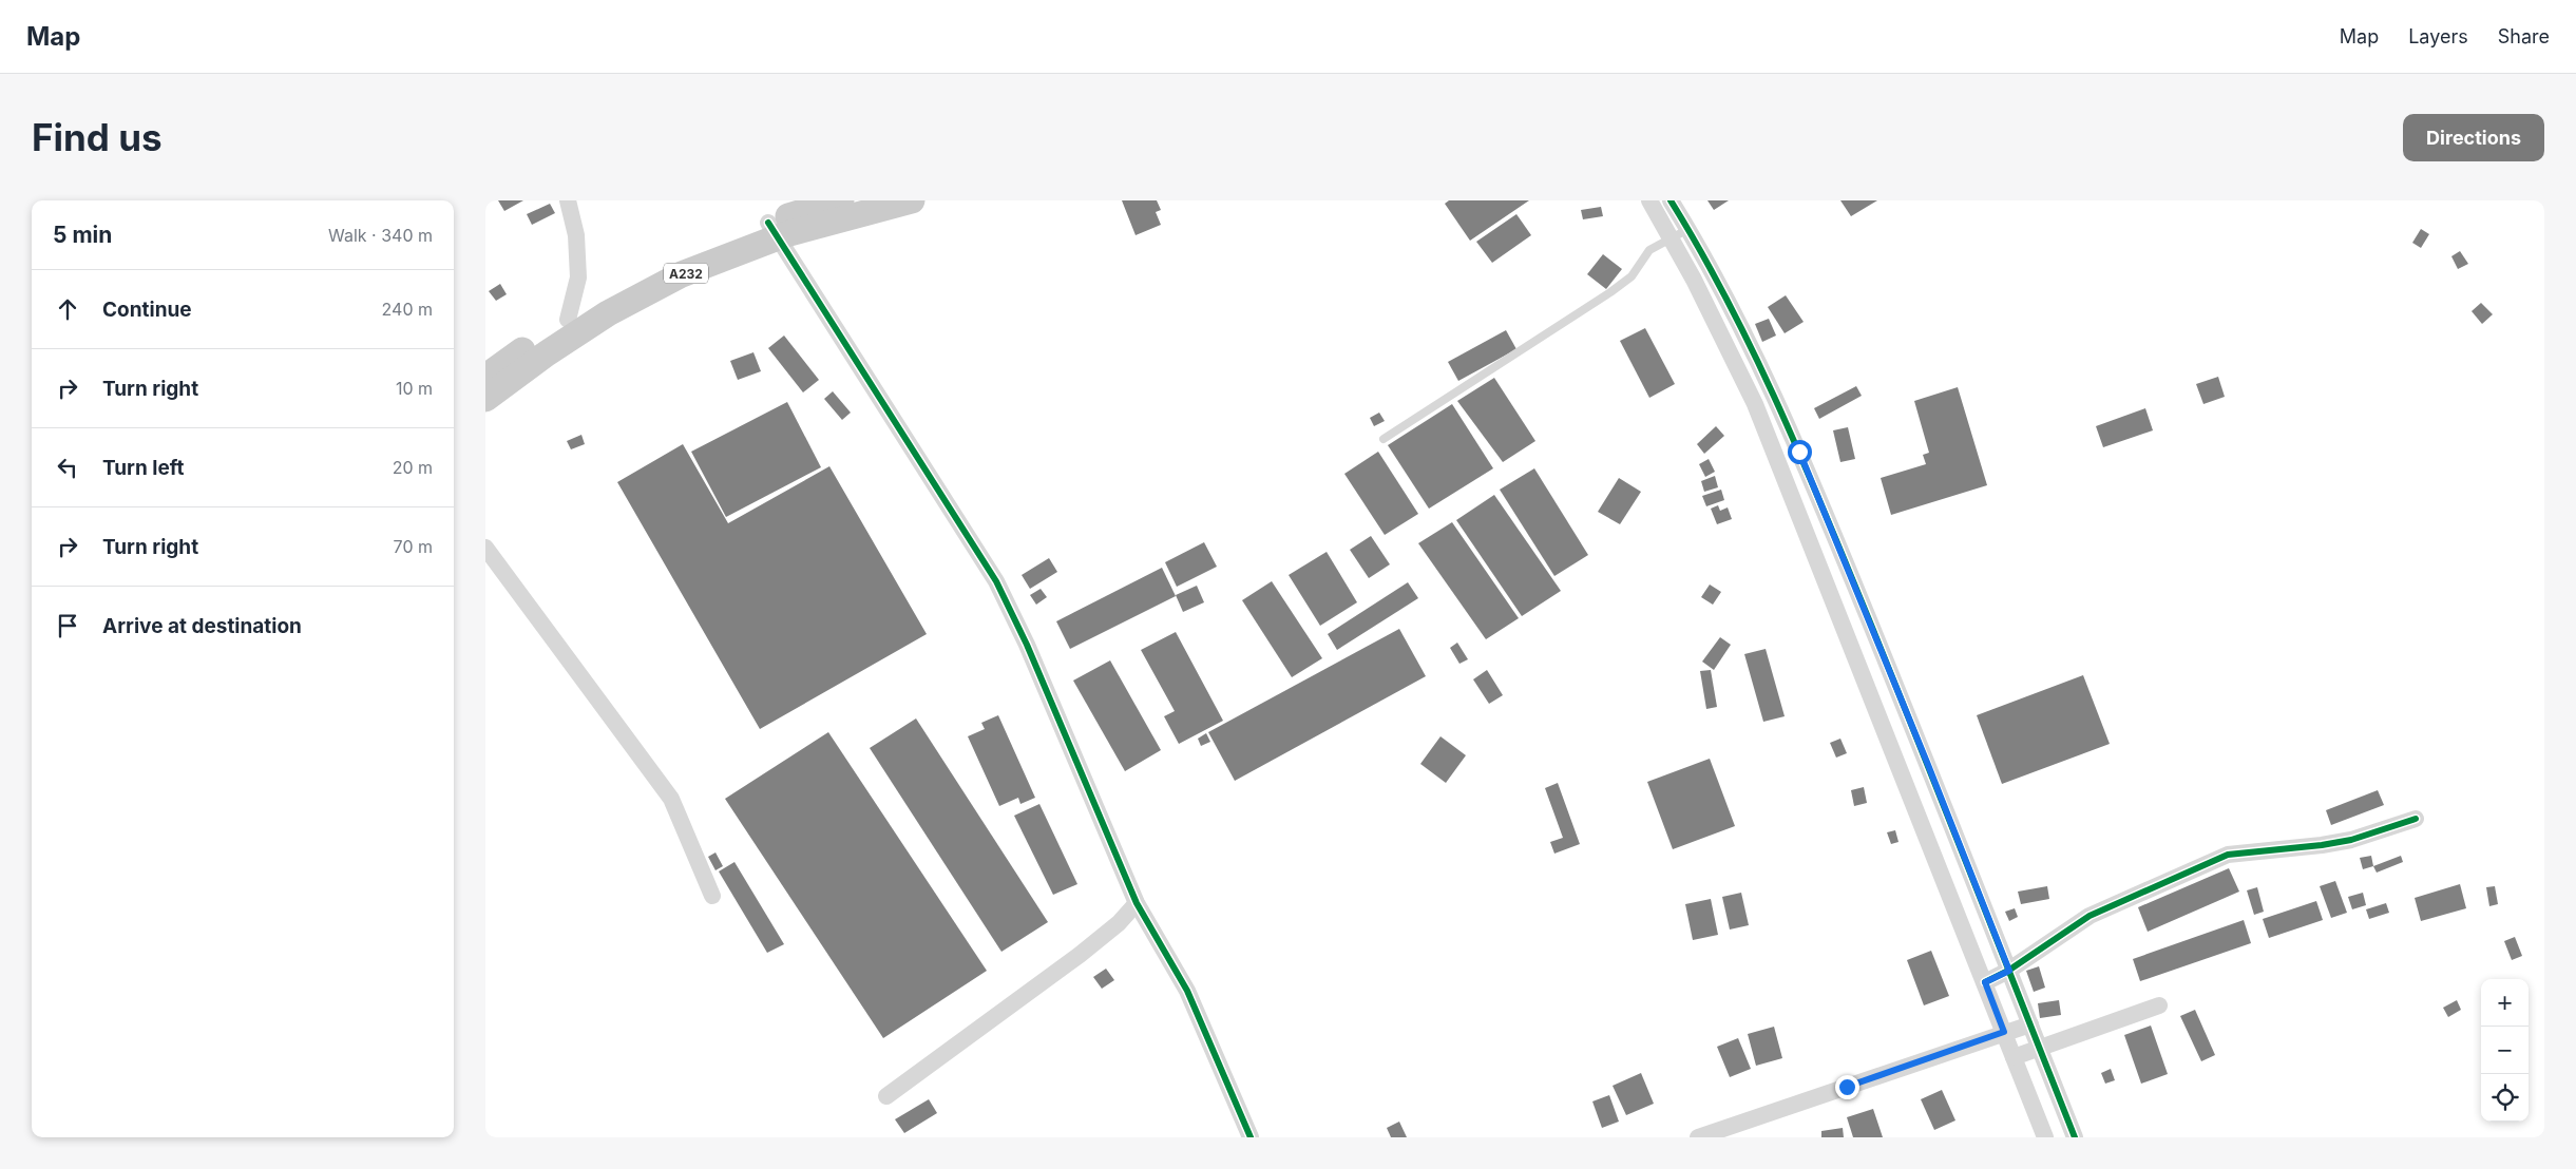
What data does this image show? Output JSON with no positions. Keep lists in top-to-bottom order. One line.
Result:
{"streets":{"main road":["A232"]},"page":{"header":"Map","nav":["Map","Layers","Share"],"buttons":"Directions","title":"Find us","heading":["5 min","Walk · 340 m"],"list":[["Continue","240 m"],["Turn right","10 m"],["Turn left","20 m"],["Turn right","70 m"],"Arrive at destination"],"map_buttons":["+","−"]}}
